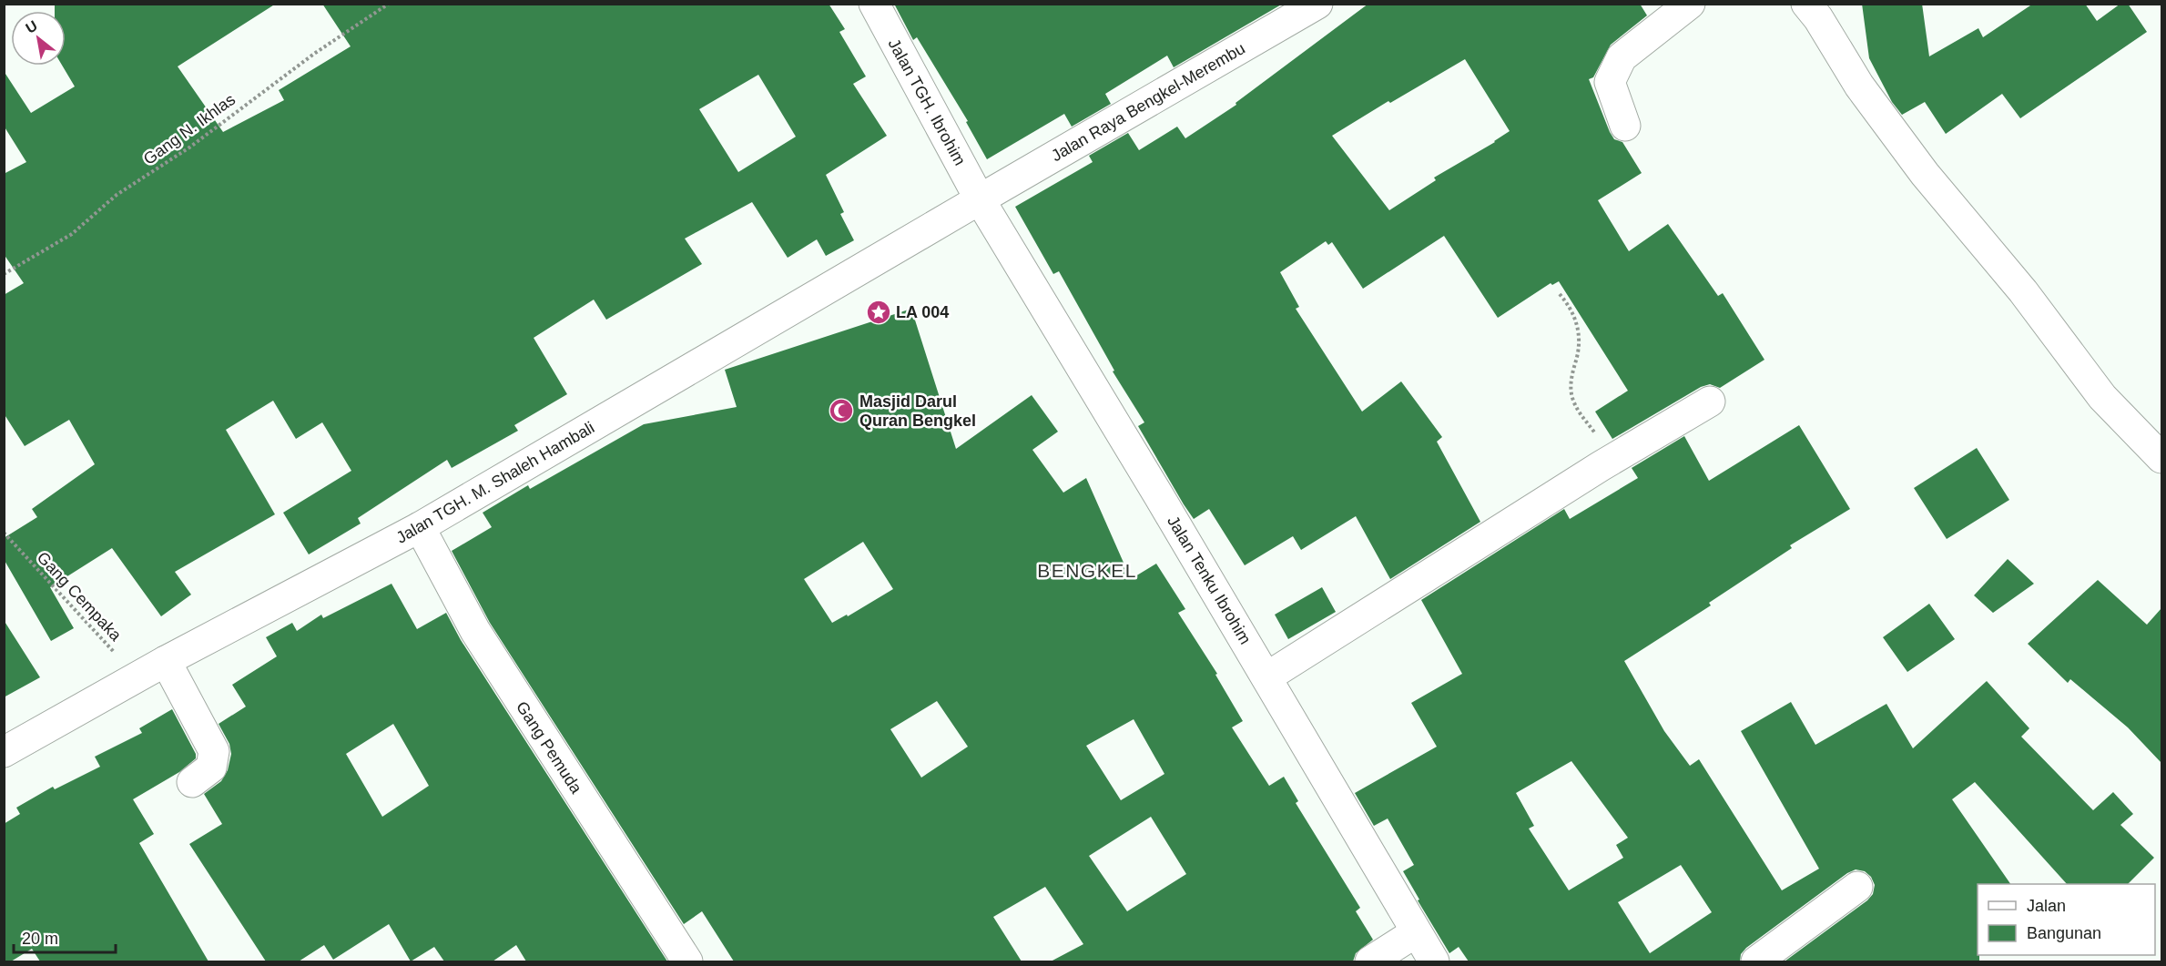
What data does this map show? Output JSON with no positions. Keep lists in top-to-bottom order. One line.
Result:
{"streets":{"main road":["Jalan TGH. Ibrohim","Jalan Raya Bengkel-Merembu","Jalan TGH. M. Shaleh Hambali","Jalan Tenku Ibrohim","Gang Pemuda"],"path":["Gang N. Ikhlas","Gang Cempaka"]},"crossings":[["Jalan TGH. Ibrohim","Jalan Raya Bengkel-Merembu"],["Jalan TGH. Ibrohim","Jalan TGH. M. Shaleh Hambali"],["Jalan TGH. Ibrohim","Jalan Tenku Ibrohim"],["Jalan Raya Bengkel-Merembu","Jalan TGH. M. Shaleh Hambali"],["Jalan Raya Bengkel-Merembu","Jalan Tenku Ibrohim"],["Jalan TGH. M. Shaleh Hambali","Jalan Tenku Ibrohim"],["Jalan TGH. M. Shaleh Hambali","Gang Cempaka"],["Jalan TGH. M. Shaleh Hambali","Gang Pemuda"]],"districts":["BENGKEL"],"places":{"place":["LA 004"],"mosque":["Masjid Darul Quran Bengkel"]},"legend":["Jalan","Bangunan"],"scale_bar":"20 m","north":"top left"}
